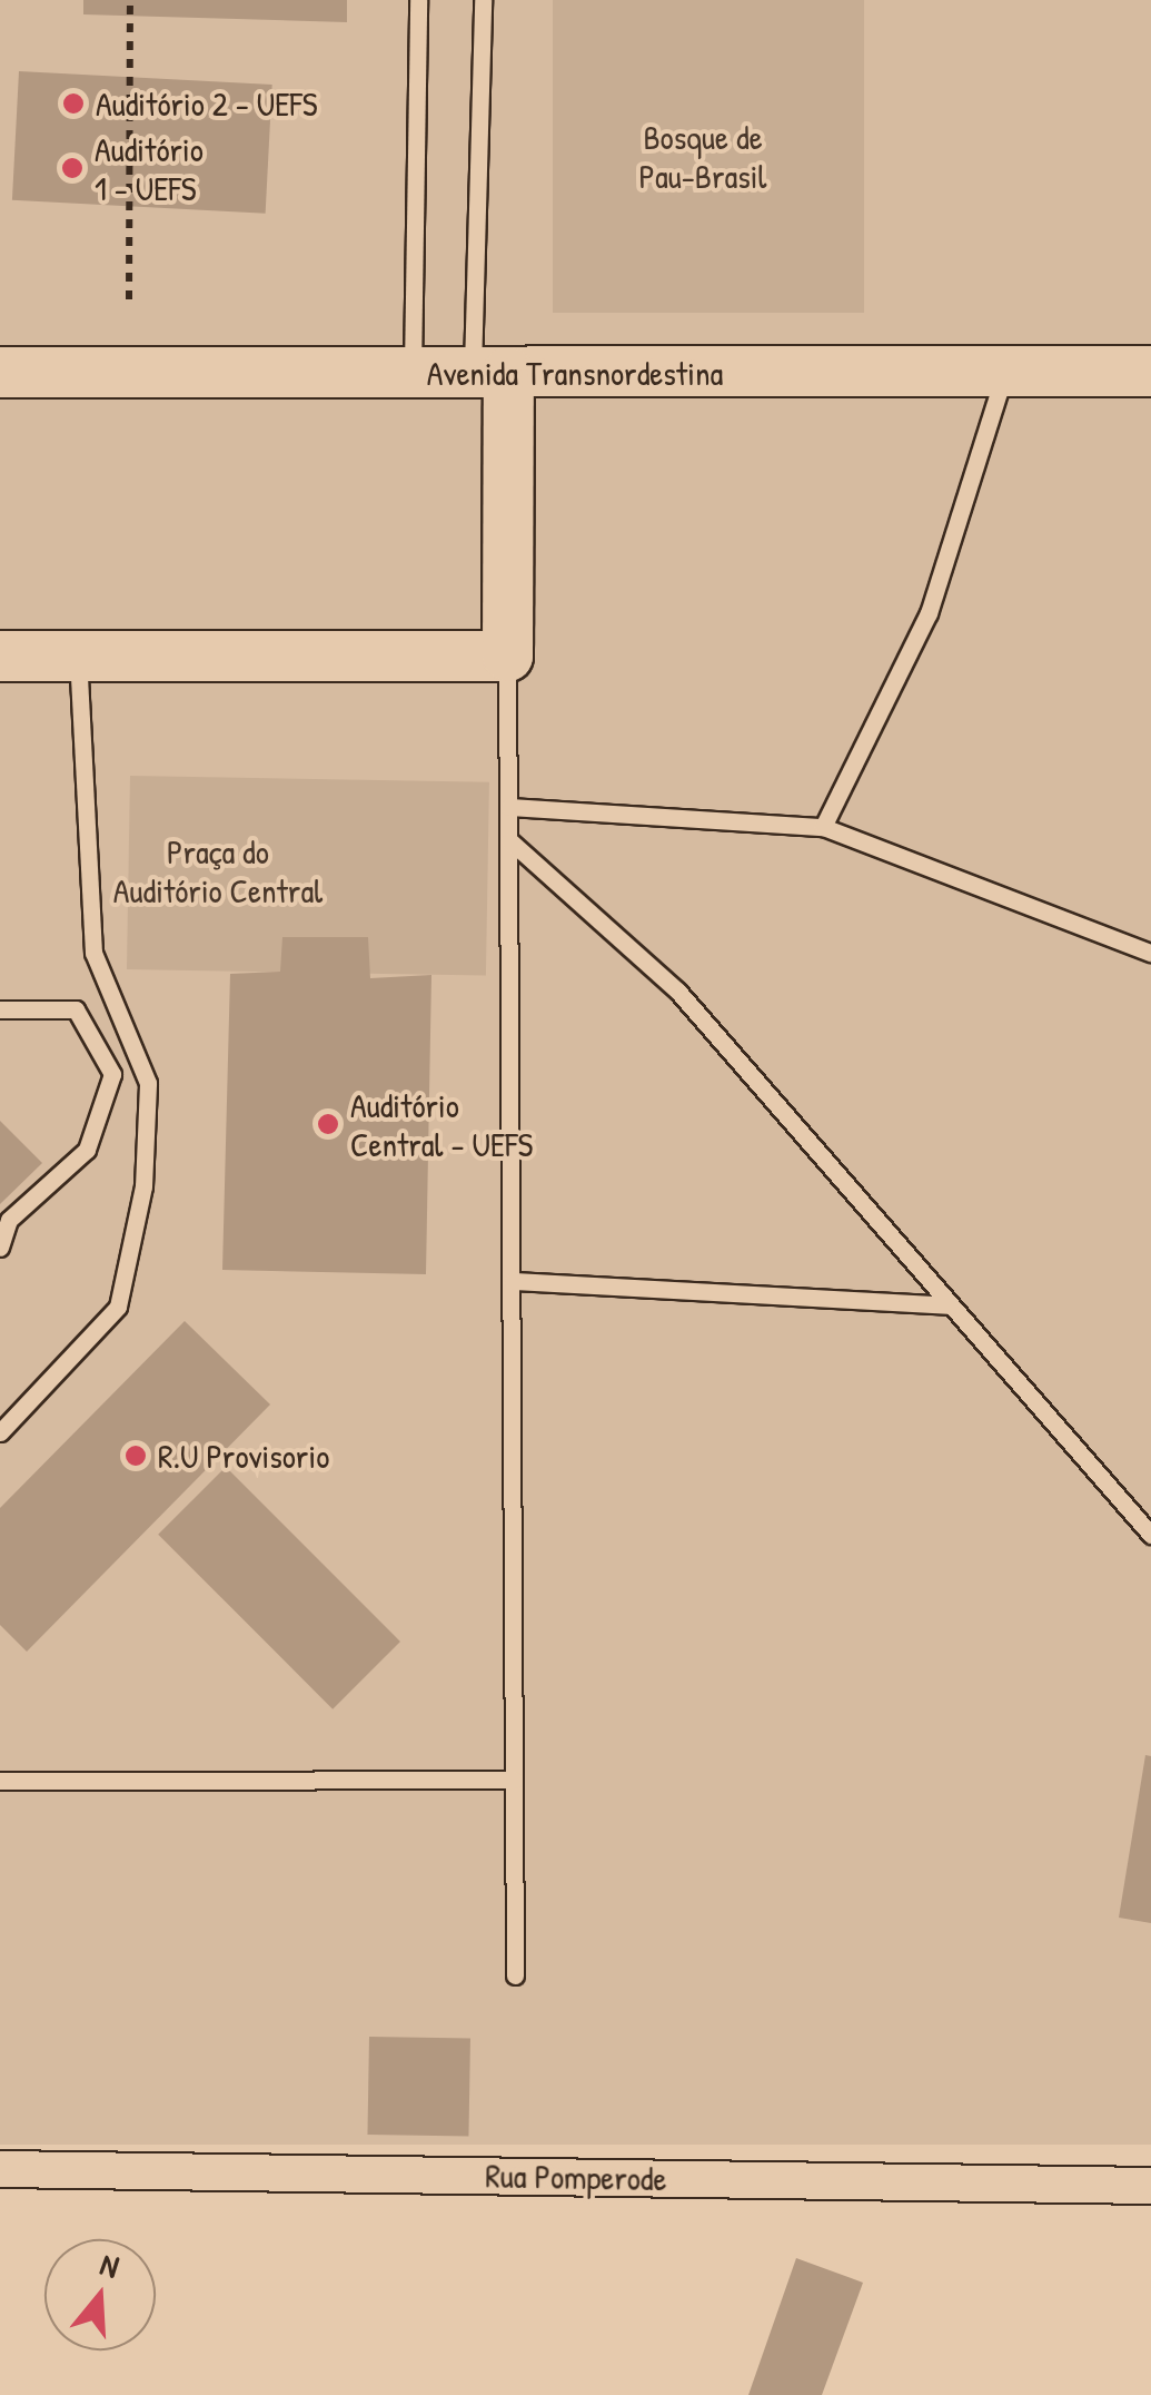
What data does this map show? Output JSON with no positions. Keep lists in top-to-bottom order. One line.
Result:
{"streets":{"street":["Avenida Transnordestina","Rua Pomperode"]},"parks":["Bosque de Pau-Brasil","Praça do Auditório Central"],"places":["Auditório 2 - UEFS","Auditório 1 - UEFS","Auditório Central - UEFS","R.U Provisorio"],"north":"top"}
